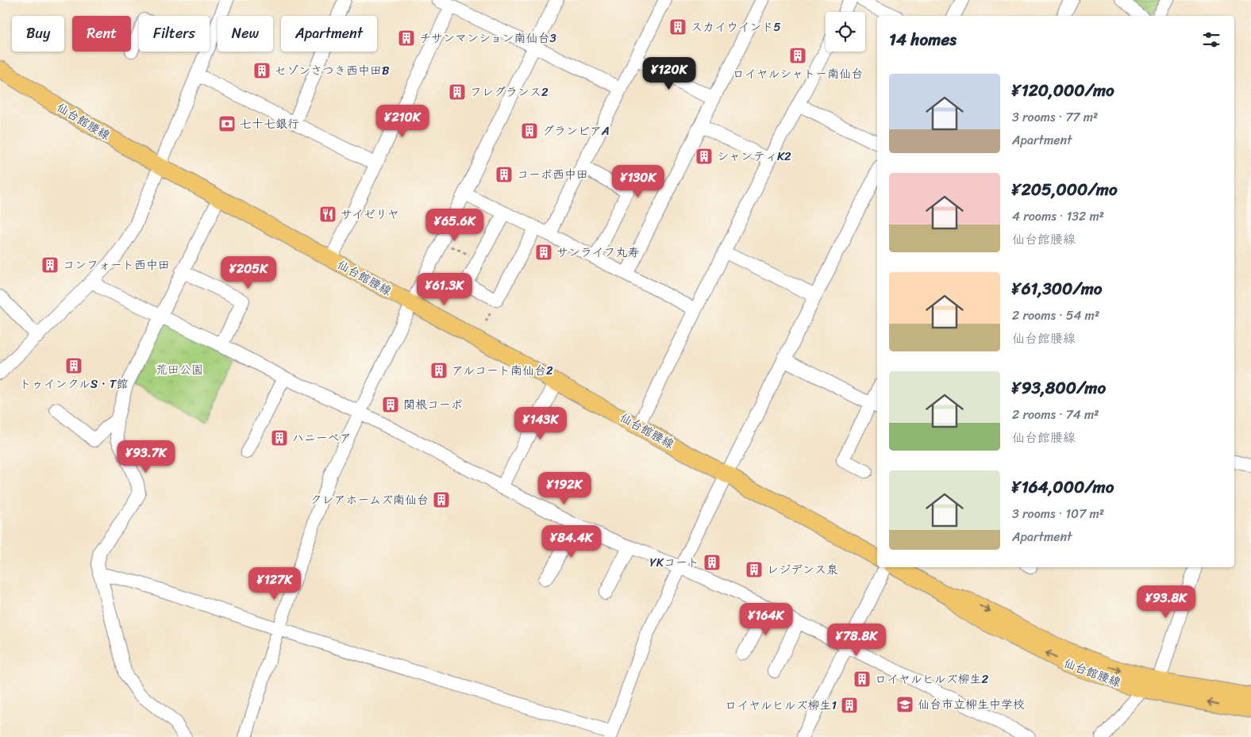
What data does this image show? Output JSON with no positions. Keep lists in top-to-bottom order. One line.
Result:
{"streets":{"main road":["仙台館腰線"]},"parks":["荒田公園"],"places":{"building":["スカイウインド5","チサンマンション南仙台3","ロイヤルシャトー南仙台","セゾンさつき西中田B","フレグランス2","グランビアA","シャンティK2","コーポ西中田","サンライフ丸寿","コンフォート西中田","トゥインクルS・T館","アルコート南仙台2","関根コーポ","ハニーベア","クレアホームズ南仙台","YKコート","レジデンス泉","ロイヤルヒルズ柳生2","ロイヤルヒルズ柳生1"],"bank":["七十七銀行"],"restaurant":["サイゼリヤ"],"school or university":["仙台市立柳生中学校"]},"page":{"chip":["Buy","Rent","Filters","New","Apartment"],"heading":"14 homes","price":["¥120K","¥210K","¥130K","¥65.6K","¥205K","¥61.3K","¥143K","¥93.7K","¥192K","¥84.4K","¥127K","¥93.8K","¥164K","¥78.8K"],"list":[{"name":"¥120,000/mo","note":"3 rooms · 77 m² · Apartment"},{"name":"¥205,000/mo","note":"4 rooms · 132 m² · 仙台館腰線"},{"name":"¥61,300/mo","note":"2 rooms · 54 m² · 仙台館腰線"},{"name":"¥93,800/mo","note":"2 rooms · 74 m² · 仙台館腰線"},{"name":"¥164,000/mo","note":"3 rooms · 107 m² · Apartment"}]}}
